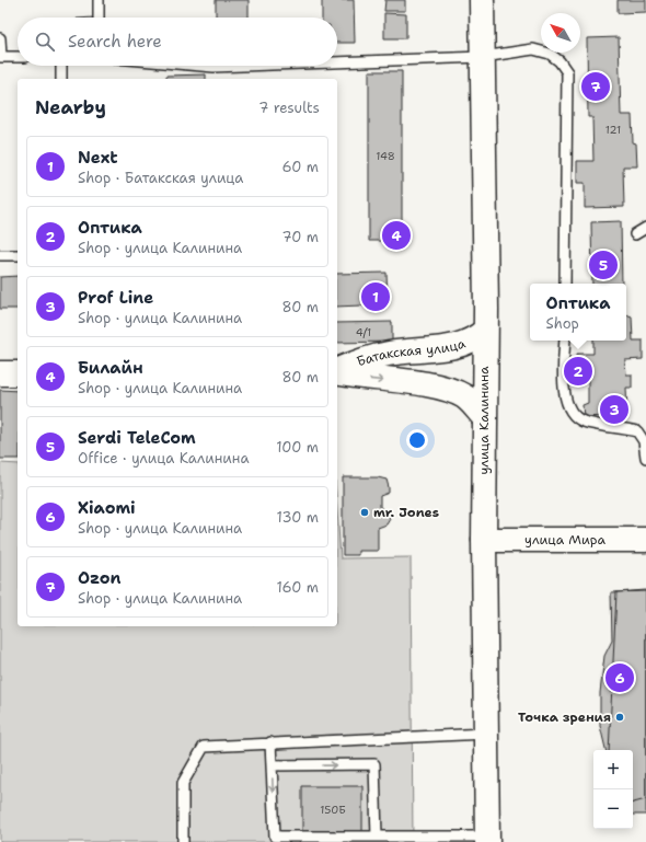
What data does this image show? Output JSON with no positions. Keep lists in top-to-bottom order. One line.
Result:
{"streets":{"main road":["Батакская улица","улица Калинина","улица Мира"]},"crossings":[["Батакская улица","улица Калинина"],["улица Калинина","улица Мира"]],"one_way":["Батакская улица"],"places":["mr. Jones","Точка зрения"],"house_numbers":["121","148","4/1","150Б"],"north":"top left","page":{"search":"Search here","pins":["7","4","5","1","2","3","6"],"heading":["Nearby","7 results"],"list":[{"mark":"1","name":"Next","note":"Shop · Батакская улица","value":"60 m"},{"mark":"2","name":"Оптика","note":"Shop · улица Калинина","value":"70 m"},{"mark":"3","name":"Prof Line","note":"Shop · улица Калинина","value":"80 m"},{"mark":"4","name":"Билайн","note":"Shop · улица Калинина","value":"80 m"},{"mark":"5","name":"Serdi TeleCom","note":"Office · улица Калинина","value":"100 m"},{"mark":"6","name":"Xiaomi","note":"Shop · улица Калинина","value":"130 m"},{"mark":"7","name":"Ozon","note":"Shop · улица Калинина","value":"160 m"}],"popup":["Оптика","Shop"],"map_buttons":["+","−"]}}
